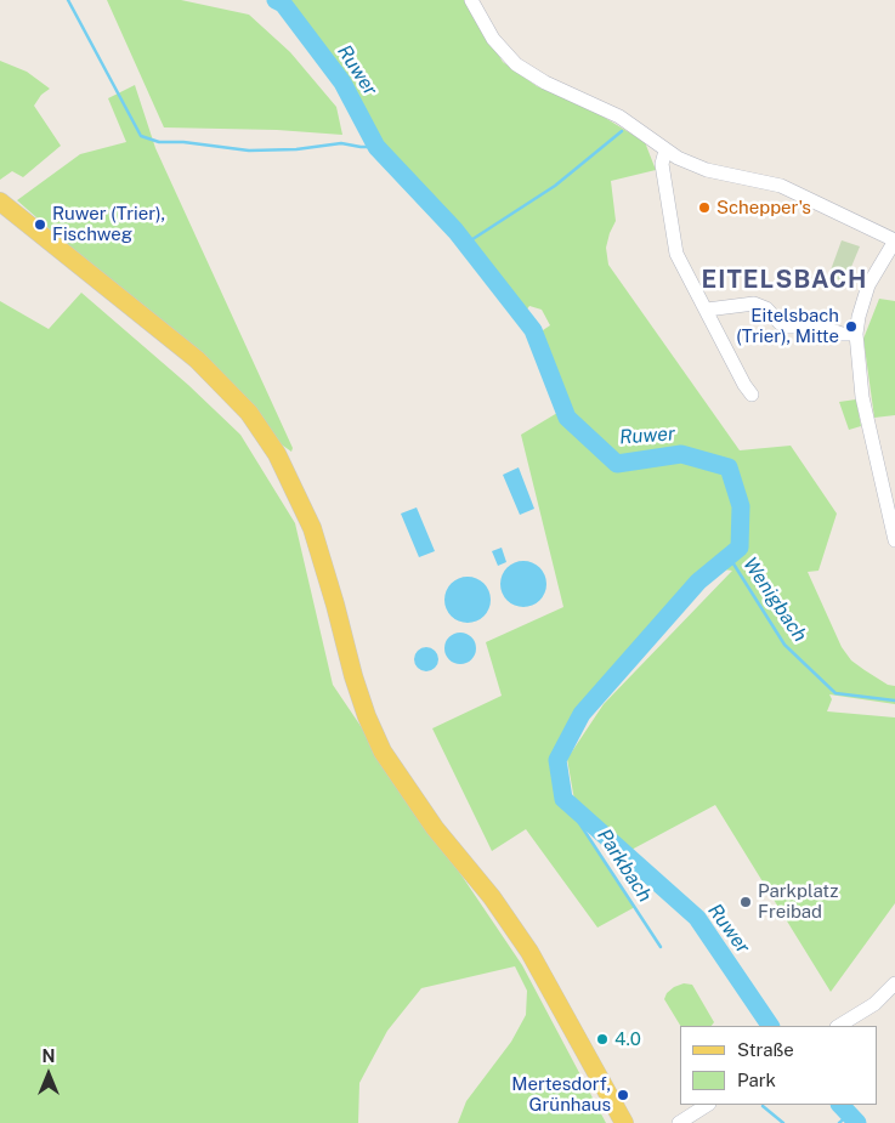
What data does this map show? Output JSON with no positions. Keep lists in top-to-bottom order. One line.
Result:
{"districts":["EITELSBACH"],"water":["Ruwer","Wenigbach","Parkbach"],"places":["Schepper's","Ruwer (Trier), Fischweg","Eitelsbach (Trier), Mitte","Parkplatz Freibad","4.0","Mertesdorf, Grünhaus"],"legend":["Straße","Park"],"north":"top"}
